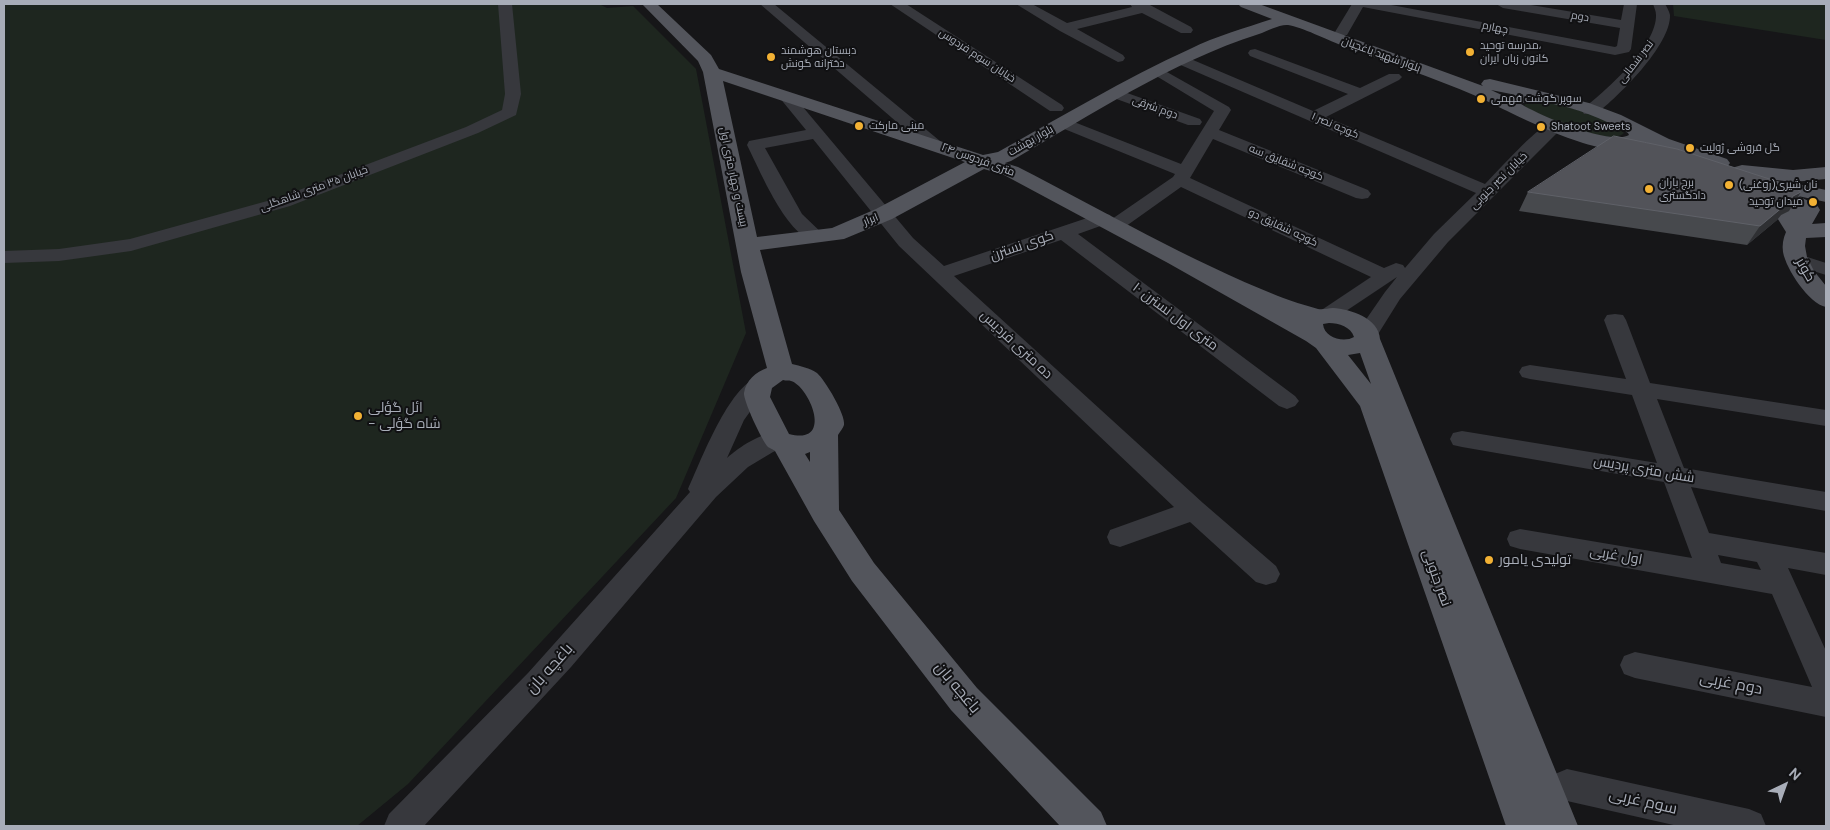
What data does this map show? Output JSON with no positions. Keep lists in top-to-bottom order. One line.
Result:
{"streets":{"main road":["بلوار شهید یاغچیان","بلوار بهشت","۲۴ متری فردوس","بیست و چهار متری اول","ابرار","کوثر","نصر جنوبی","باغچه بان"],"street":["دوم","چهارم","خیابان سوم فردوس","نصر شمالی","دوم شرقی","کوچه نصر ۱","کوچه شقایق سه","خیابان نصر جنوبی","خیابان ۳۵ متری شاهگلی","کوچه شقایق دو","کوی نسترن","۱۰ متری اول نسترن","ده متری فردیس","شش متری پردیس","اول غربی","دوم غربی","سوم غربی"]},"crossings":[["دوم","چهارم"],["بلوار شهید یاغچیان","نصر شمالی"],["بلوار شهید یاغچیان","بلوار بهشت"],["بلوار شهید یاغچیان","خیابان نصر جنوبی"],["خیابان سوم فردوس","بلوار بهشت"],["خیابان سوم فردوس","کوچه شقایق دو"],["خیابان سوم فردوس","کوی نسترن"],["دوم شرقی","بلوار بهشت"],["کوچه نصر ۱","بلوار بهشت"],["کوچه نصر ۱","خیابان نصر جنوبی"],["بلوار بهشت","۲۴ متری فردوس"],["بلوار بهشت","ابرار"],["۲۴ متری فردوس","بیست و چهار متری اول"],["۲۴ متری فردوس","خیابان نصر جنوبی"],["۲۴ متری فردوس","ابرار"],["۲۴ متری فردوس","کوی نسترن"],["۲۴ متری فردوس","ده متری فردیس"],["۲۴ متری فردوس","نصر جنوبی"],["بیست و چهار متری اول","ابرار"],["بیست و چهار متری اول","باغچه بان"],["خیابان نصر جنوبی","کوچه شقایق دو"],["خیابان نصر جنوبی","نصر جنوبی"],["ابرار","ده متری فردیس"],["کوچه شقایق دو","کوی نسترن"],["کوی نسترن","۱۰ متری اول نسترن"],["کوی نسترن","ده متری فردیس"]],"places":["مدرسه توحید، کانون زبان ایران","دبستان هوشمند دخترانه گونش","سوپر گوشت فهمی","مینی مارکت","Shatoot Sweets","گل فروشی ژولیت","نان شیری(روغنی)","برج باران دادگستری","میدان توحید","ائل گؤلی - شاه گؤلی","تولیدی یامور"],"north":"top right"}
